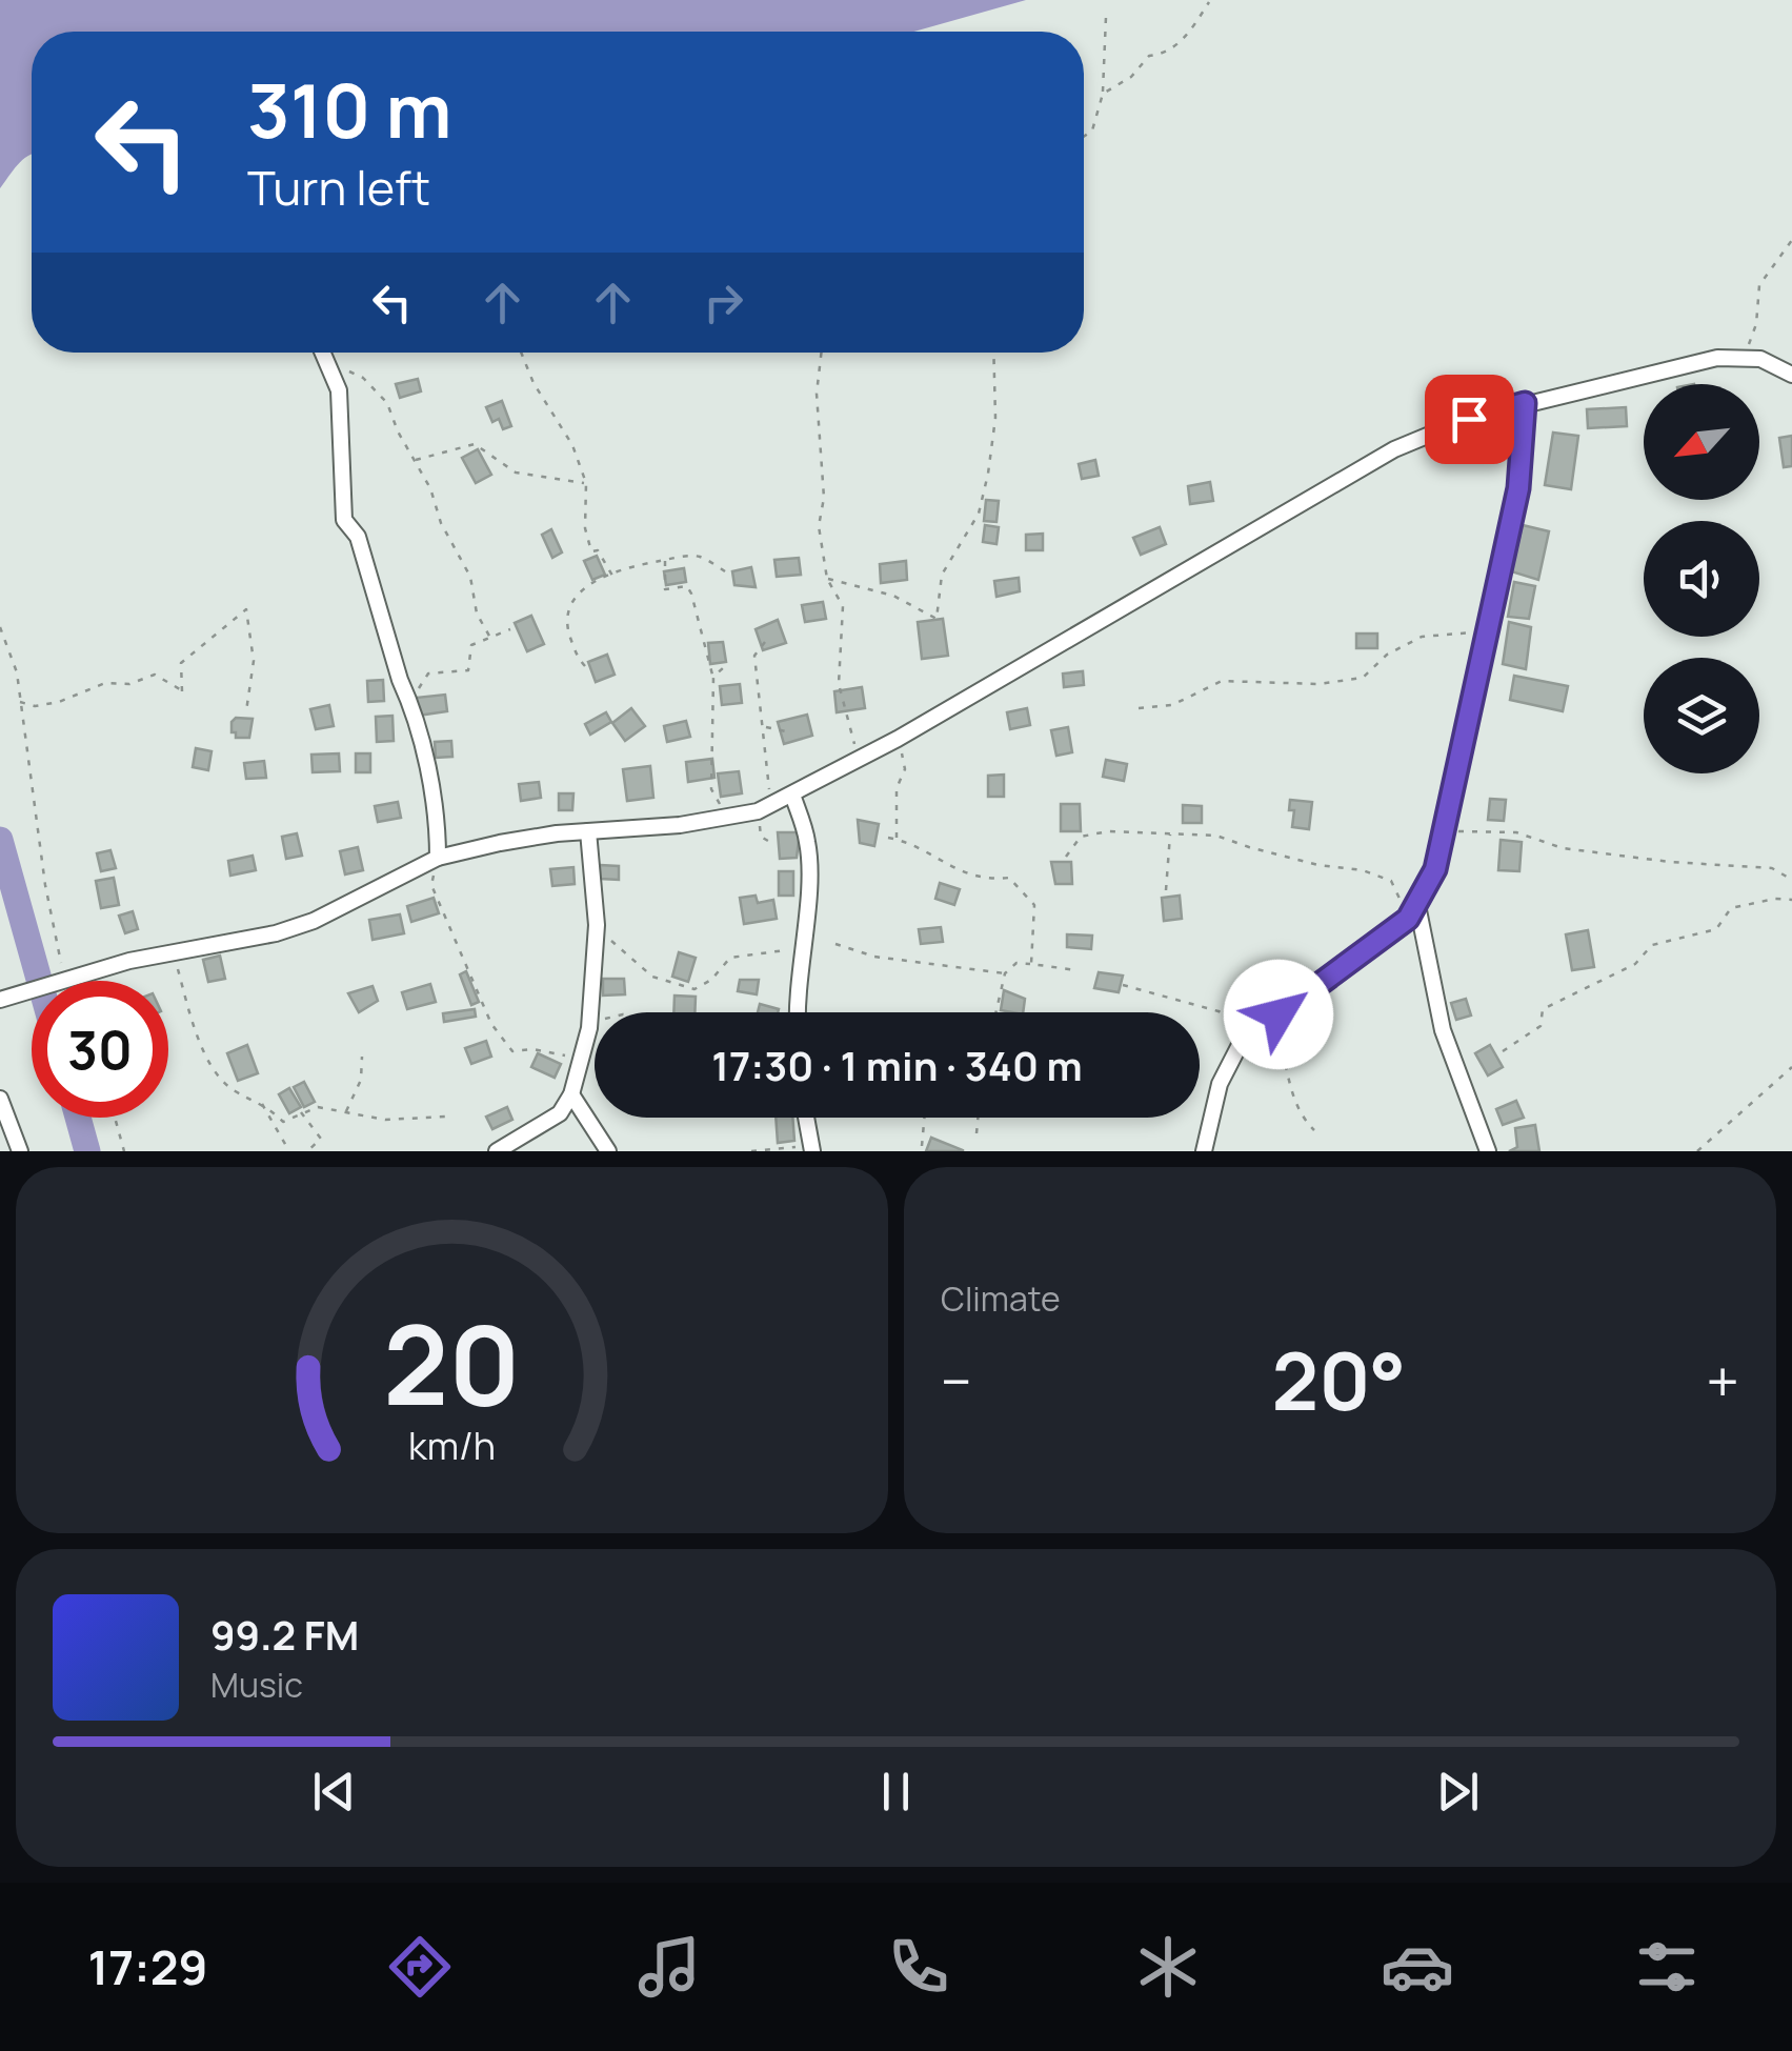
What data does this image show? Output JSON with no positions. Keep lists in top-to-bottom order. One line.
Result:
{"north":"bottom left","page":{"turn":["310 m","Turn left"],"limit":"30","trip":"17:30 · 1 min · 340 m","tile":"Climate","heat":["−","20°","+"],"song":["99.2 FM","Music"],"tabs":"17:29","gauge":["20","km/h"]}}
